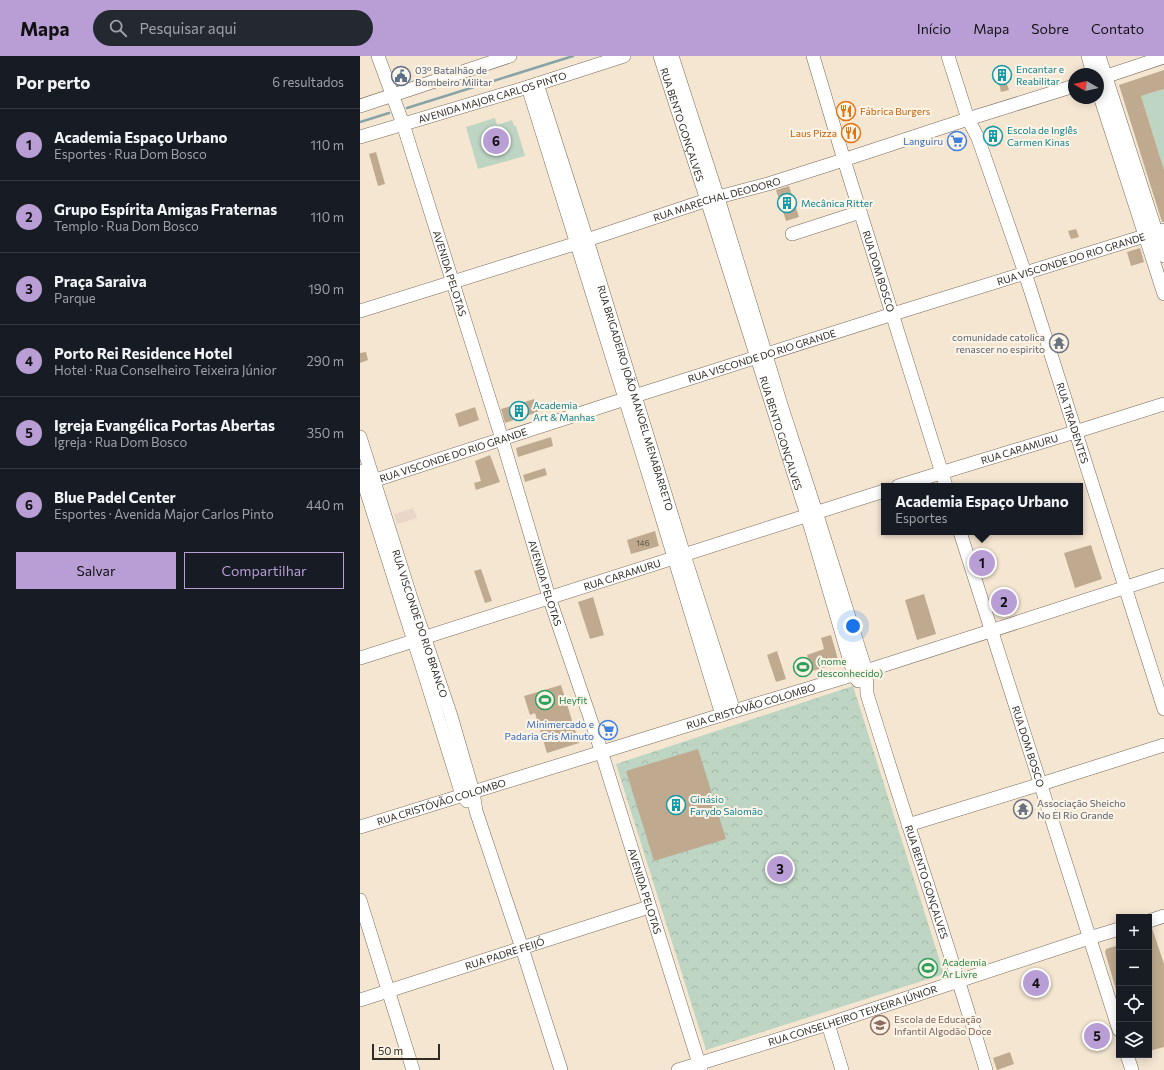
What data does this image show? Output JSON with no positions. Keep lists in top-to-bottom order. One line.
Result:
{"streets":{"street":["AVENIDA MAJOR CARLOS PINTO","RUA BENTO GONÇALVES","RUA MARECHAL DEODORO","RUA VISCONDE DO RIO GRANDE","RUA DOM BOSCO","AVENIDA PELOTAS","RUA BRIGADEIRO JOÃO MANOEL MENABARRETO","RUA TIRADENTES","RUA CARAMURU","RUA VISCONDE DO RIO BRANCO","RUA CRISTÓVÃO COLOMBO","RUA PADRE FEIJÓ","RUA CONSELHEIRO TEIXEIRA JÚNIOR"]},"crossings":[["AVENIDA MAJOR CARLOS PINTO","AVENIDA PELOTAS"],["AVENIDA MAJOR CARLOS PINTO","RUA BRIGADEIRO JOÃO MANOEL MENABARRETO"],["RUA BENTO GONÇALVES","RUA MARECHAL DEODORO"],["RUA BENTO GONÇALVES","RUA VISCONDE DO RIO GRANDE"],["RUA BENTO GONÇALVES","RUA CARAMURU"],["RUA BENTO GONÇALVES","RUA CRISTÓVÃO COLOMBO"],["RUA BENTO GONÇALVES","RUA CONSELHEIRO TEIXEIRA JÚNIOR"],["RUA MARECHAL DEODORO","RUA DOM BOSCO"],["RUA MARECHAL DEODORO","AVENIDA PELOTAS"],["RUA MARECHAL DEODORO","RUA BRIGADEIRO JOÃO MANOEL MENABARRETO"],["RUA MARECHAL DEODORO","RUA TIRADENTES"],["RUA VISCONDE DO RIO GRANDE","RUA DOM BOSCO"],["RUA VISCONDE DO RIO GRANDE","AVENIDA PELOTAS"],["RUA VISCONDE DO RIO GRANDE","RUA BRIGADEIRO JOÃO MANOEL MENABARRETO"],["RUA VISCONDE DO RIO GRANDE","RUA TIRADENTES"],["RUA VISCONDE DO RIO GRANDE","RUA VISCONDE DO RIO BRANCO"],["RUA DOM BOSCO","RUA CARAMURU"],["RUA DOM BOSCO","RUA CRISTÓVÃO COLOMBO"],["RUA DOM BOSCO","RUA CONSELHEIRO TEIXEIRA JÚNIOR"],["AVENIDA PELOTAS","RUA CARAMURU"],["AVENIDA PELOTAS","RUA CRISTÓVÃO COLOMBO"],["AVENIDA PELOTAS","RUA PADRE FEIJÓ"],["AVENIDA PELOTAS","RUA CONSELHEIRO TEIXEIRA JÚNIOR"],["RUA BRIGADEIRO JOÃO MANOEL MENABARRETO","RUA CARAMURU"],["RUA BRIGADEIRO JOÃO MANOEL MENABARRETO","RUA CRISTÓVÃO COLOMBO"],["RUA TIRADENTES","RUA CARAMURU"],["RUA TIRADENTES","RUA CRISTÓVÃO COLOMBO"],["RUA CARAMURU","RUA VISCONDE DO RIO BRANCO"],["RUA VISCONDE DO RIO BRANCO","RUA CRISTÓVÃO COLOMBO"],["RUA VISCONDE DO RIO BRANCO","RUA PADRE FEIJÓ"]],"places":{"building":["Encantar e Reabilitar","Escola de Inglês Carmen Kinas","Mecânica Ritter","Academia Art & Manhas","Ginásio Farydo Salomão"],"public building":["03º Batalhão de Bombeiro Militar"],"restaurant":["Fábrica Burgers","Laus Pizza"],"supermarket":["Languiru","Minimercado e Padaria Cris Minuto"],"temple":["comunidade catolica renascer no espirito","Associação Sheicho No EI Rio Grande"],"sports":["(nome desconhecido)","Heyfit","Academia Ar Livre"],"school or university":["Escola de Educação Infantil Algodão Doce"]},"house_numbers":["146"],"scale_bar":"50 m","north":"left","page":{"header":"Mapa","search":"Pesquisar aqui","nav":["Início","Mapa","Sobre","Contato"],"heading":["Por perto","6 resultados"],"list":[{"mark":"1","name":"Academia Espaço Urbano","note":"Esportes · Rua Dom Bosco","value":"110 m"},{"mark":"2","name":"Grupo Espírita Amigas Fraternas","note":"Templo · Rua Dom Bosco","value":"110 m"},{"mark":"3","name":"Praça Saraiva","note":"Parque","value":"190 m"},{"mark":"4","name":"Porto Rei Residence Hotel","note":"Hotel · Rua Conselheiro Teixeira Júnior","value":"290 m"},{"mark":"5","name":"Igreja Evangélica Portas Abertas","note":"Igreja · Rua Dom Bosco","value":"350 m"},{"mark":"6","name":"Blue Padel Center","note":"Esportes · Avenida Major Carlos Pinto","value":"440 m"}],"pins":["6","1","2","3","4","5"],"popup":["Academia Espaço Urbano","Esportes"],"buttons":["Salvar","Compartilhar"],"map_buttons":["+","−"],"scale":"50 m"}}
